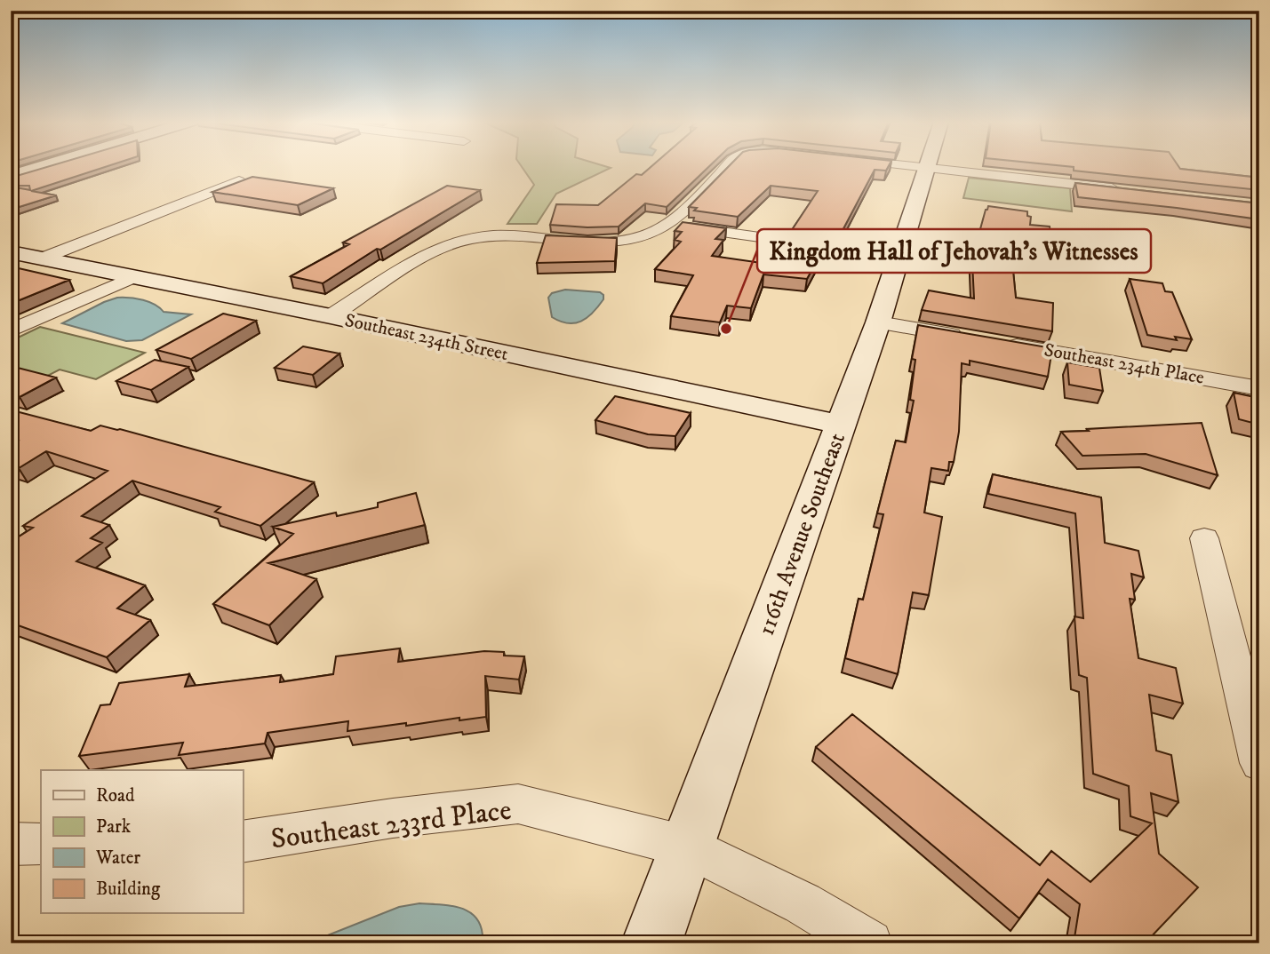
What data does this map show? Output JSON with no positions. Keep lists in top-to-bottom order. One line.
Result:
{"streets":{"main road":["Southeast 234th Street","116th Avenue Southeast"],"street":["Southeast 234th Place","Southeast 233rd Place"]},"crossings":[["Southeast 234th Street","116th Avenue Southeast"],["116th Avenue Southeast","Southeast 233rd Place"]],"places":["Kingdom Hall of Jehovah's Witnesses"],"legend":["Road","Park","Water","Building"]}
